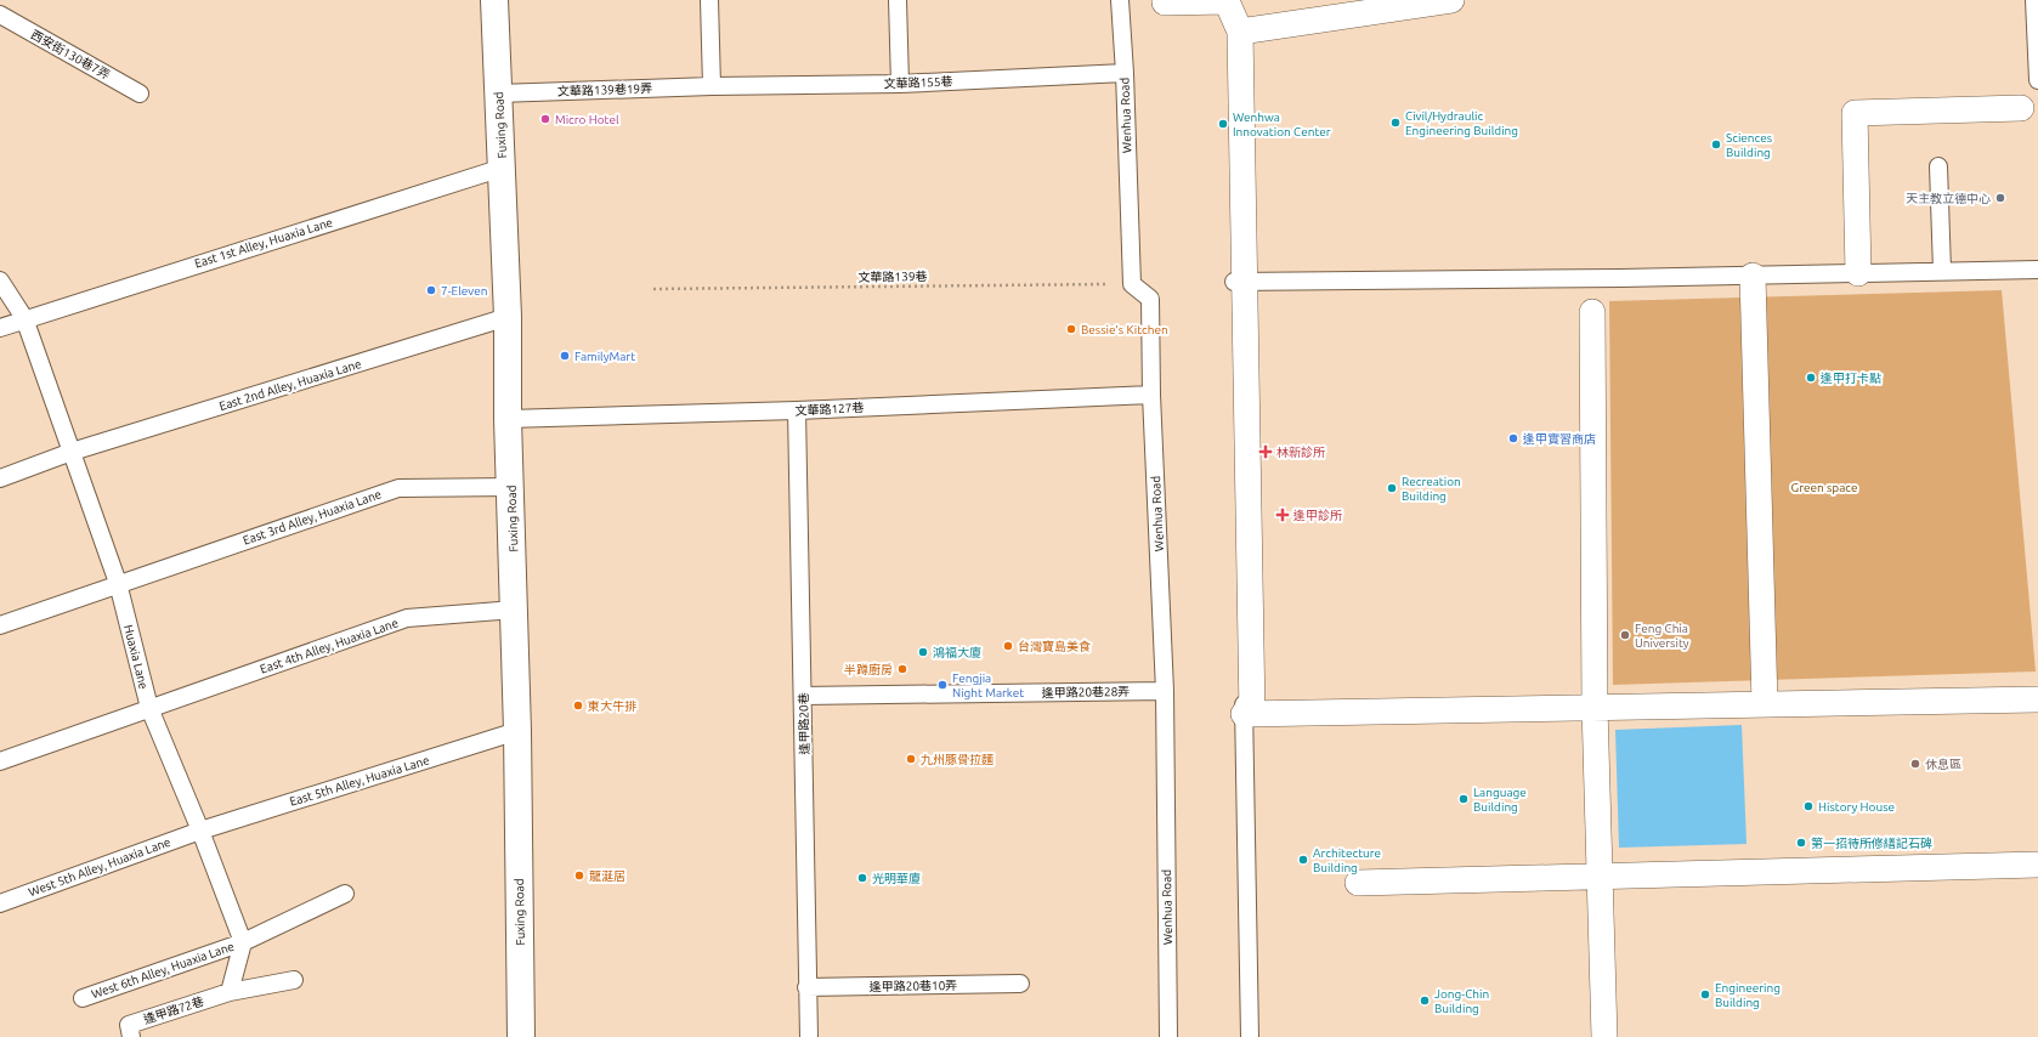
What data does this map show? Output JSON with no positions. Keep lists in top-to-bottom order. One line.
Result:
{"streets":{"street":["Fuxing Road"],"lane":["西安街130巷7弄","文華路155巷","文華路139巷19弄","Wenhua Road","East 1st Alley, Huaxia Lane","East 2nd Alley, Huaxia Lane","文華路127巷","East 3rd Alley, Huaxia Lane","East 4th Alley, Huaxia Lane","Huaxia Lane","逢甲路20巷28弄","逢甲路20巷","East 5th Alley, Huaxia Lane","West 5th Alley, Huaxia Lane","West 6th Alley, Huaxia Lane","逢甲路20巷10弄","逢甲路72巷"],"path":["文華路139巷"]},"crossings":[["文華路155巷","文華路139巷19弄"],["文華路155巷","Wenhua Road"],["文華路139巷19弄","Fuxing Road"],["Wenhua Road","文華路139巷"],["Wenhua Road","文華路127巷"],["Wenhua Road","逢甲路20巷28弄"],["Fuxing Road","East 1st Alley, Huaxia Lane"],["Fuxing Road","East 2nd Alley, Huaxia Lane"],["Fuxing Road","文華路127巷"],["Fuxing Road","East 3rd Alley, Huaxia Lane"],["Fuxing Road","East 4th Alley, Huaxia Lane"],["Fuxing Road","East 5th Alley, Huaxia Lane"],["East 1st Alley, Huaxia Lane","Huaxia Lane"],["East 2nd Alley, Huaxia Lane","Huaxia Lane"],["文華路127巷","逢甲路20巷"],["East 3rd Alley, Huaxia Lane","Huaxia Lane"],["East 4th Alley, Huaxia Lane","Huaxia Lane"],["Huaxia Lane","East 5th Alley, Huaxia Lane"],["Huaxia Lane","West 5th Alley, Huaxia Lane"],["Huaxia Lane","West 6th Alley, Huaxia Lane"],["逢甲路20巷28弄","逢甲路20巷"],["逢甲路20巷","逢甲路20巷10弄"],["East 5th Alley, Huaxia Lane","West 5th Alley, Huaxia Lane"]],"parks":["Green space"],"places":{"other":["Micro Hotel","Civil/Hydraulic Engineering Building","Wenhwa Innovation Center","Sciences Building","天主教立德中心","7-Eleven","Bessie's Kitchen","FamilyMart","逢甲打卡點","逢甲實習商店","Recreation Building","Feng Chia University","台灣寶島美食","鴻福大廈","半蹲廚房","Fengjia Night Market","東大牛排","九州豚骨拉麵","休息區","Language Building","History House","第一招待所修繕記石碑","Architecture Building","龍涎居","光明華廈","Engineering Building","Jong-Chin Building"],"health":["林新診所","逢甲診所"]}}
